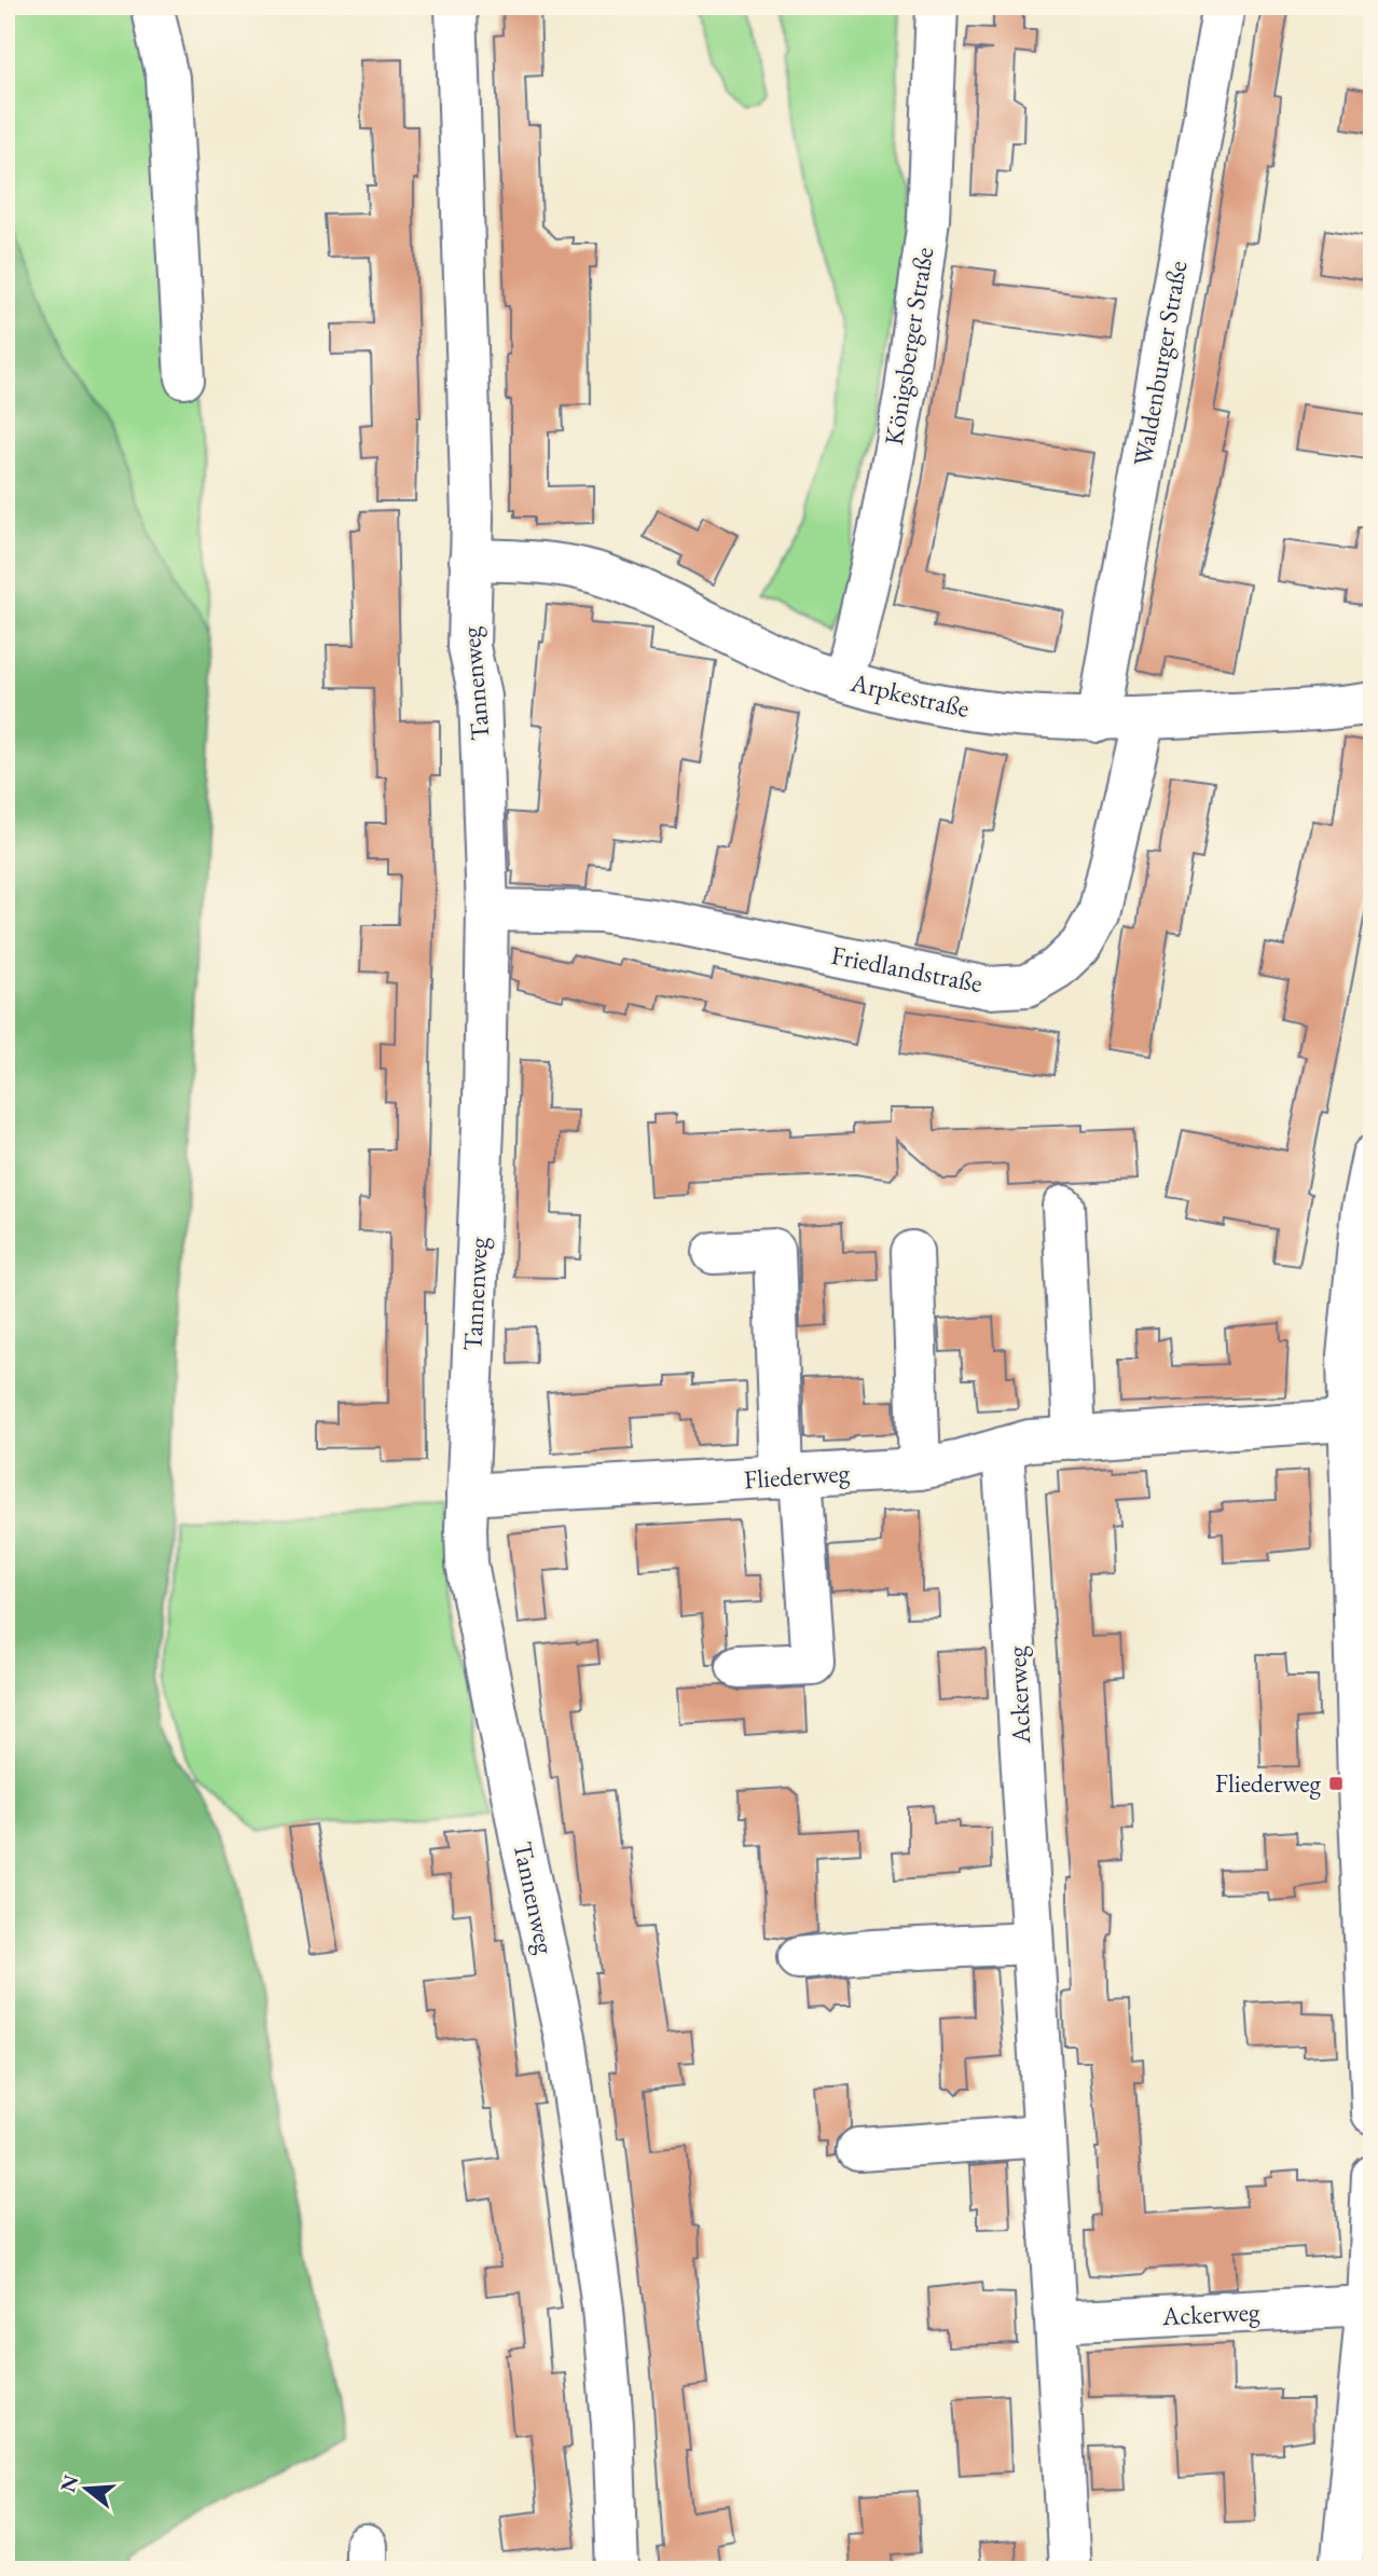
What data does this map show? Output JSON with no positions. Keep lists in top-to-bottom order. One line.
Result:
{"streets":{"street":["Königsberger Straße","Waldenburger Straße","Tannenweg","Arpkestraße","Friedlandstraße","Fliederweg","Ackerweg"]},"crossings":[["Königsberger Straße","Arpkestraße"],["Waldenburger Straße","Arpkestraße"],["Tannenweg","Arpkestraße"],["Tannenweg","Friedlandstraße"],["Tannenweg","Fliederweg"],["Arpkestraße","Friedlandstraße"],["Fliederweg","Ackerweg"]],"places":{"transit":["Fliederweg"]},"north":"left"}
